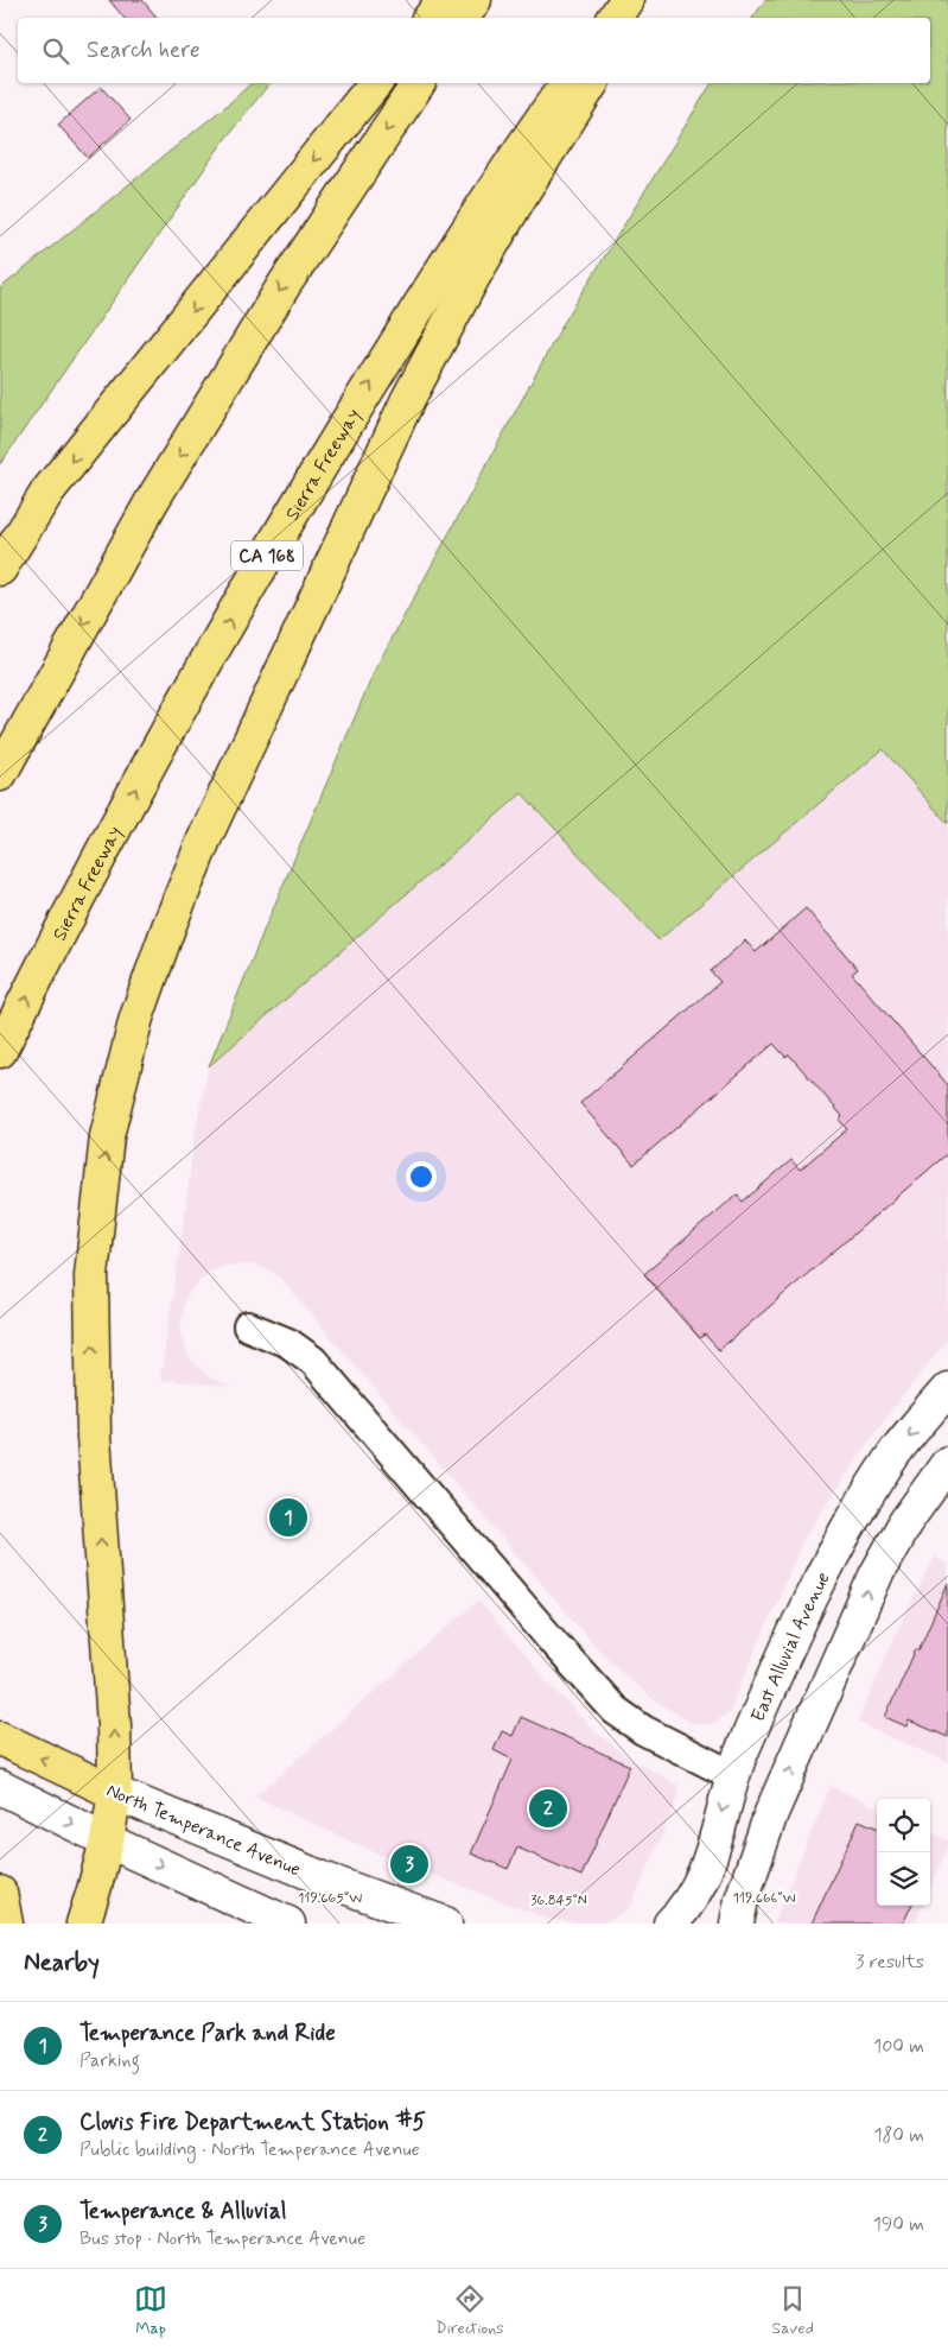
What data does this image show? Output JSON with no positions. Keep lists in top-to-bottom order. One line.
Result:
{"streets":{"main road":["Sierra Freeway","CA 168","North Temperance Avenue"],"street":["East Alluvial Avenue"]},"page":{"search":"Search here","pins":["1","2","3"],"heading":["Nearby","3 results"],"list":[{"mark":"1","name":"Temperance Park and Ride","note":"Parking","value":"100 m"},{"mark":"2","name":"Clovis Fire Department Station #5","note":"Public building · North Temperance Avenue","value":"180 m"},{"mark":"3","name":"Temperance & Alluvial","note":"Bus stop · North Temperance Avenue","value":"190 m"}],"nav":["Map","Directions","Saved"]},"coordinates":["119.665°W","119.666°W","36.845°N"]}
